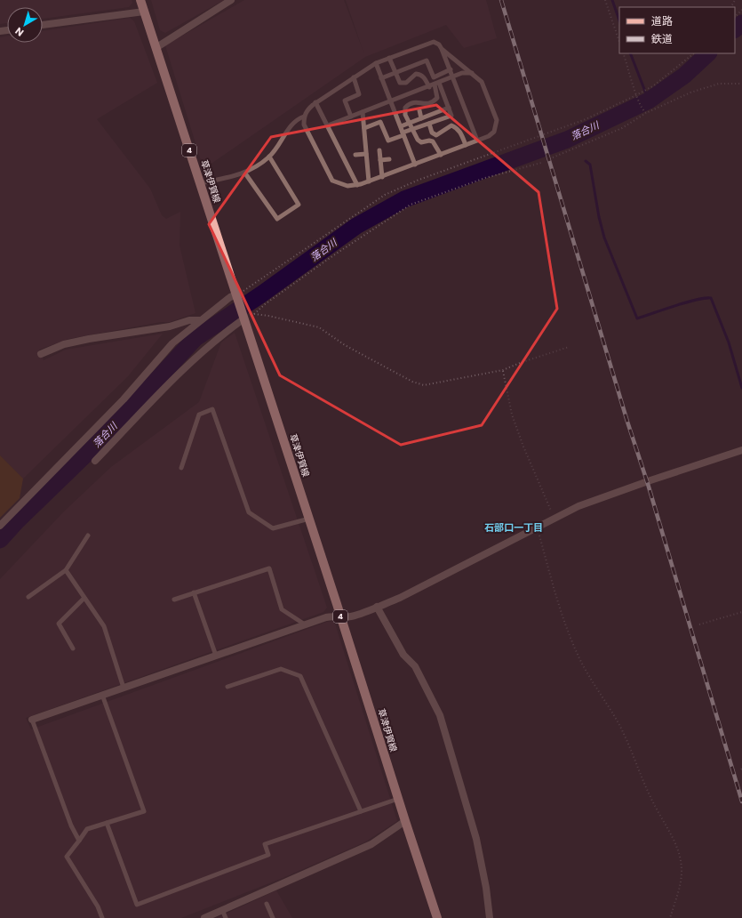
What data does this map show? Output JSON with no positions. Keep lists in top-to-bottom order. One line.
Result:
{"streets":{"main road":["4","草津伊賀線"]},"districts":["石部口一丁目"],"water":["落合川"],"legend":["道路","鉄道"],"north":"bottom left"}
